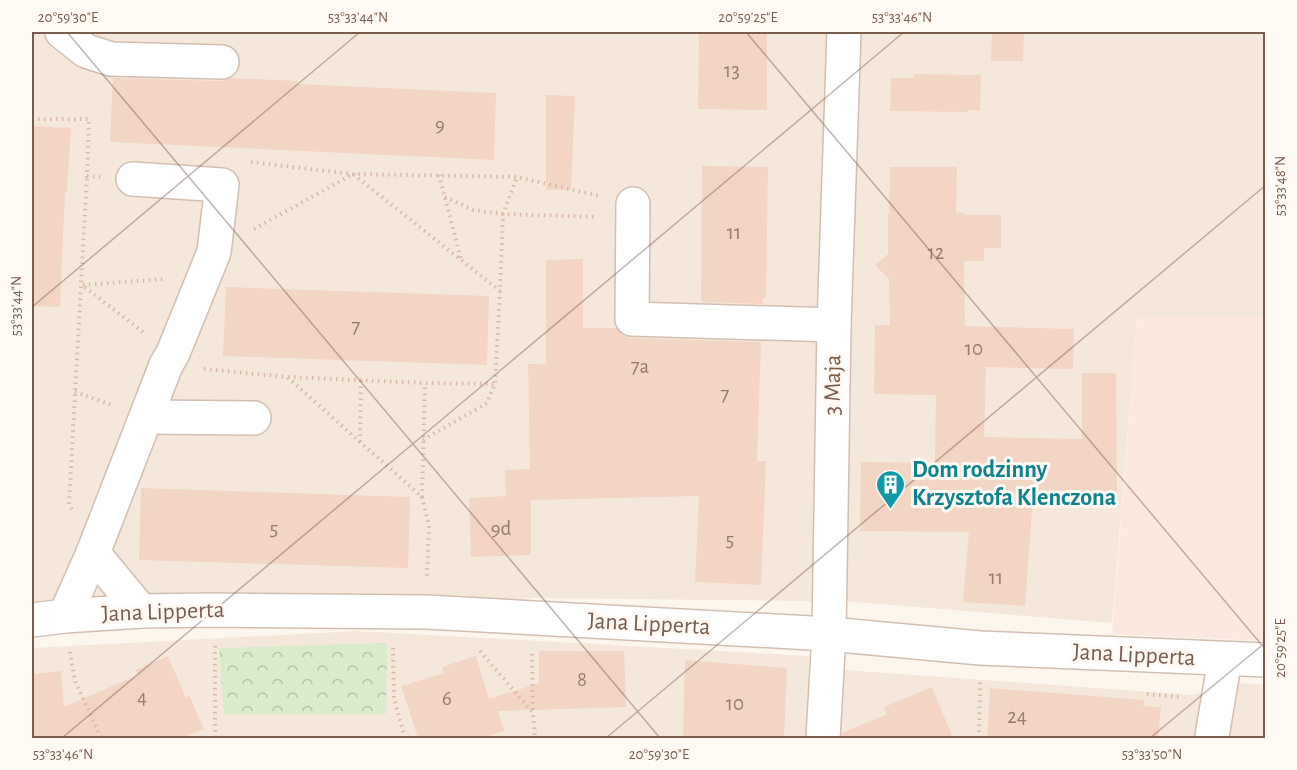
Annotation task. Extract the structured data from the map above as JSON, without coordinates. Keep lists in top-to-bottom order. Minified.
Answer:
{"streets":{"street":["3 Maja","Jana Lipperta"]},"crossings":[["3 Maja","Jana Lipperta"]],"places":{"building":["Dom rodzinny Krzysztofa Klenczona"]},"house_numbers":["13","9","11","12","7","10","7a","7","5","9d","5","11","8","4","6","10","24"],"coordinates":["20°59'30\"E","53°33'44\"N","20°59'25\"E","53°33'46\"N","53°33'48\"N","53°33'50\"N"]}
